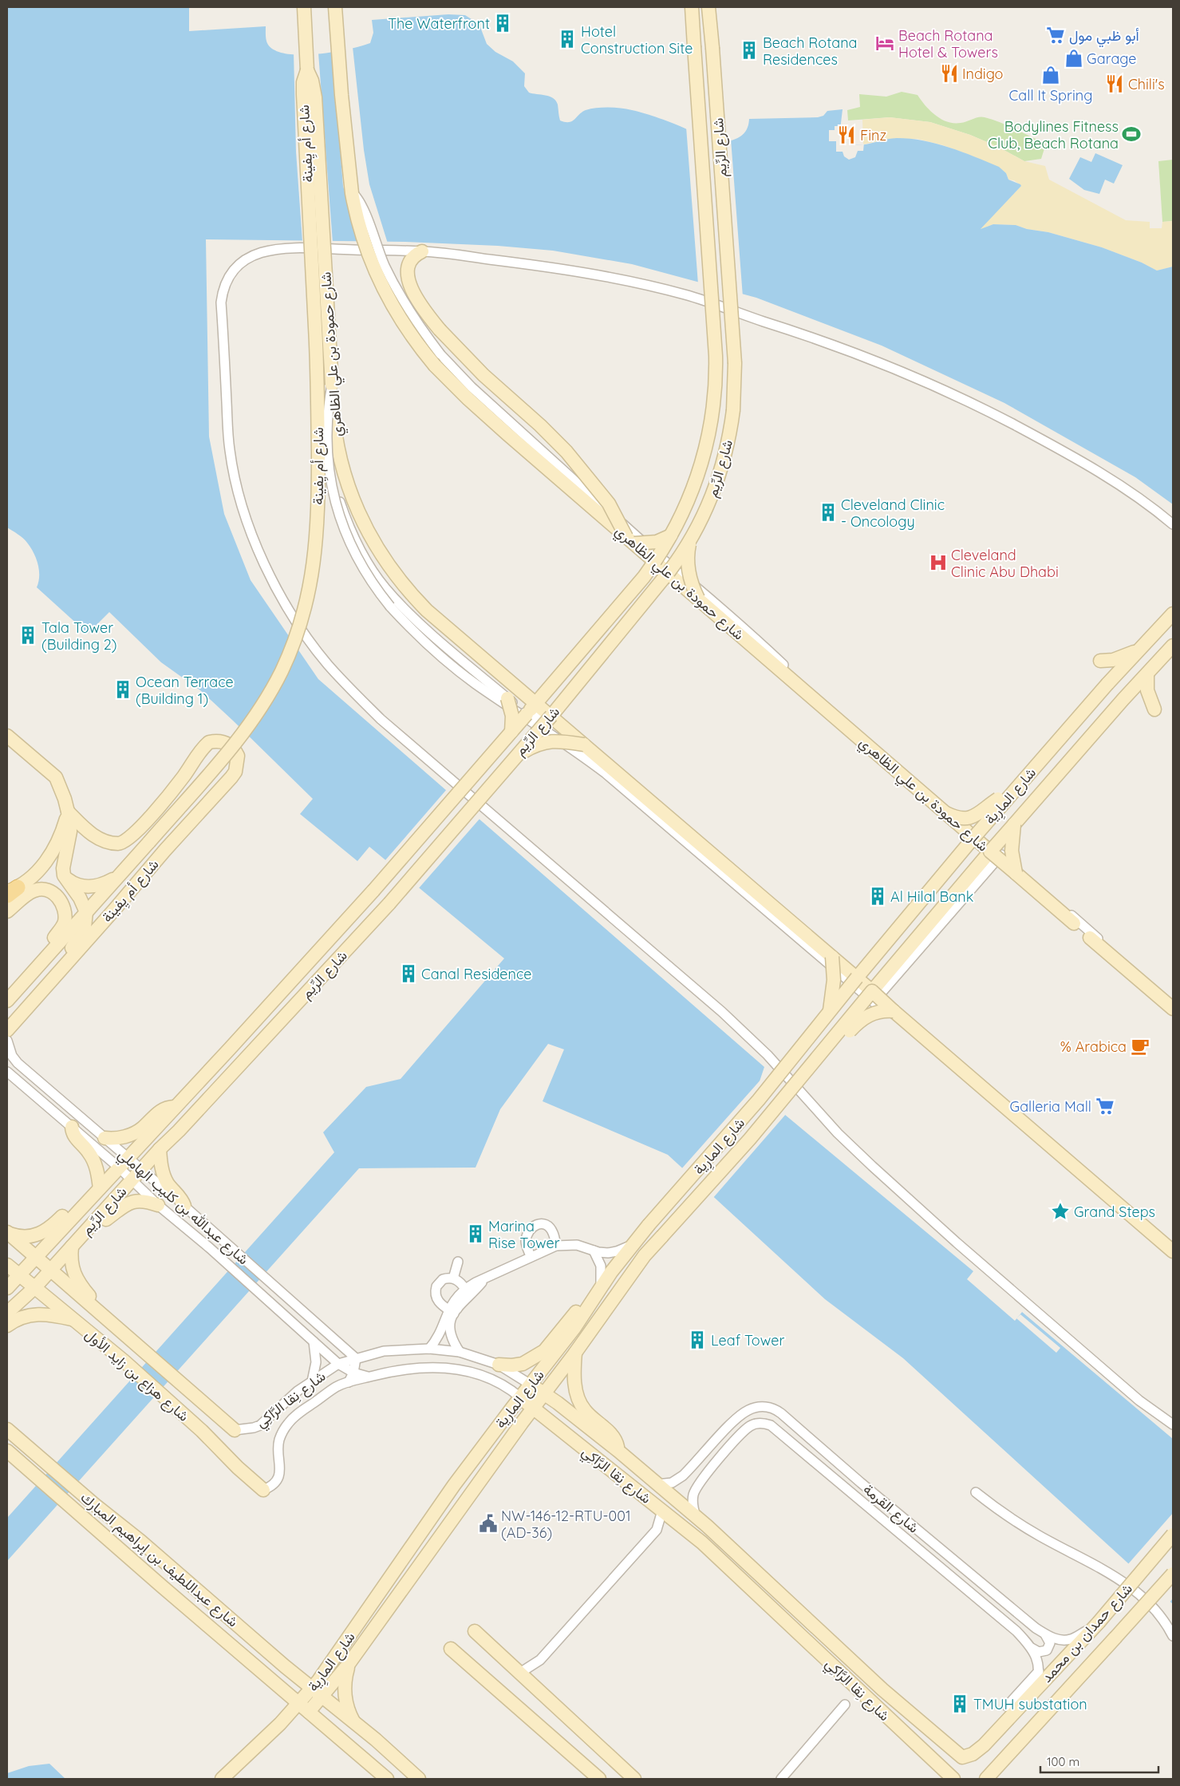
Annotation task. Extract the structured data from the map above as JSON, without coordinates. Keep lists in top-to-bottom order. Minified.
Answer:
{"streets":{"main road":["شارع أم يِفينة","شارع الرِّيم","شارع حمودة بن علي الظاهري","شارع المارِية","شارع هزاع بن زايد الأول","شارع نِقا الرَّاكِي","شارع عبداللطيف بن إبراهيم المبارك","شارع حمدان بن محمد"],"street":["شارع عبدالله بن كليب الهاملي","شارع القرمة"]},"crossings":[["شارع أم يِفينة","شارع حمودة بن علي الظاهري"],["شارع الرِّيم","شارع حمودة بن علي الظاهري"],["شارع الرِّيم","شارع عبدالله بن كليب الهاملي"],["شارع الرِّيم","شارع هزاع بن زايد الأول"],["شارع حمودة بن علي الظاهري","شارع المارِية"],["شارع المارِية","شارع نِقا الرَّاكِي"],["شارع المارِية","شارع عبداللطيف بن إبراهيم المبارك"],["شارع عبدالله بن كليب الهاملي","شارع نِقا الرَّاكِي"],["شارع هزاع بن زايد الأول","شارع نِقا الرَّاكِي"],["شارع نِقا الرَّاكِي","شارع القرمة"],["شارع نِقا الرَّاكِي","شارع حمدان بن محمد"],["شارع القرمة","شارع حمدان بن محمد"]],"places":{"building":["The Waterfront","Hotel Construction Site","Beach Rotana Residences","Cleveland Clinic - Oncology","Tala Tower (Building 2)","Ocean Terrace (Building 1)","Al Hilal Bank","Canal Residence","Marina Rise Tower","Leaf Tower","TMUH substation"],"supermarket":["أبو ظبي مول","Galleria Mall"],"hotel":["Beach Rotana Hotel & Towers"],"shop":["Garage","Call It Spring"],"restaurant":["Indigo","Chili's","Finz"],"sports":["Bodylines Fitness Club, Beach Rotana"],"hospital":["Cleveland Clinic Abu Dhabi"],"cafe":["% Arabica"],"place":["Grand Steps"],"public building":["NW-146-12-RTU-001 (AD-36)"]},"scale_bar":"100 m"}
